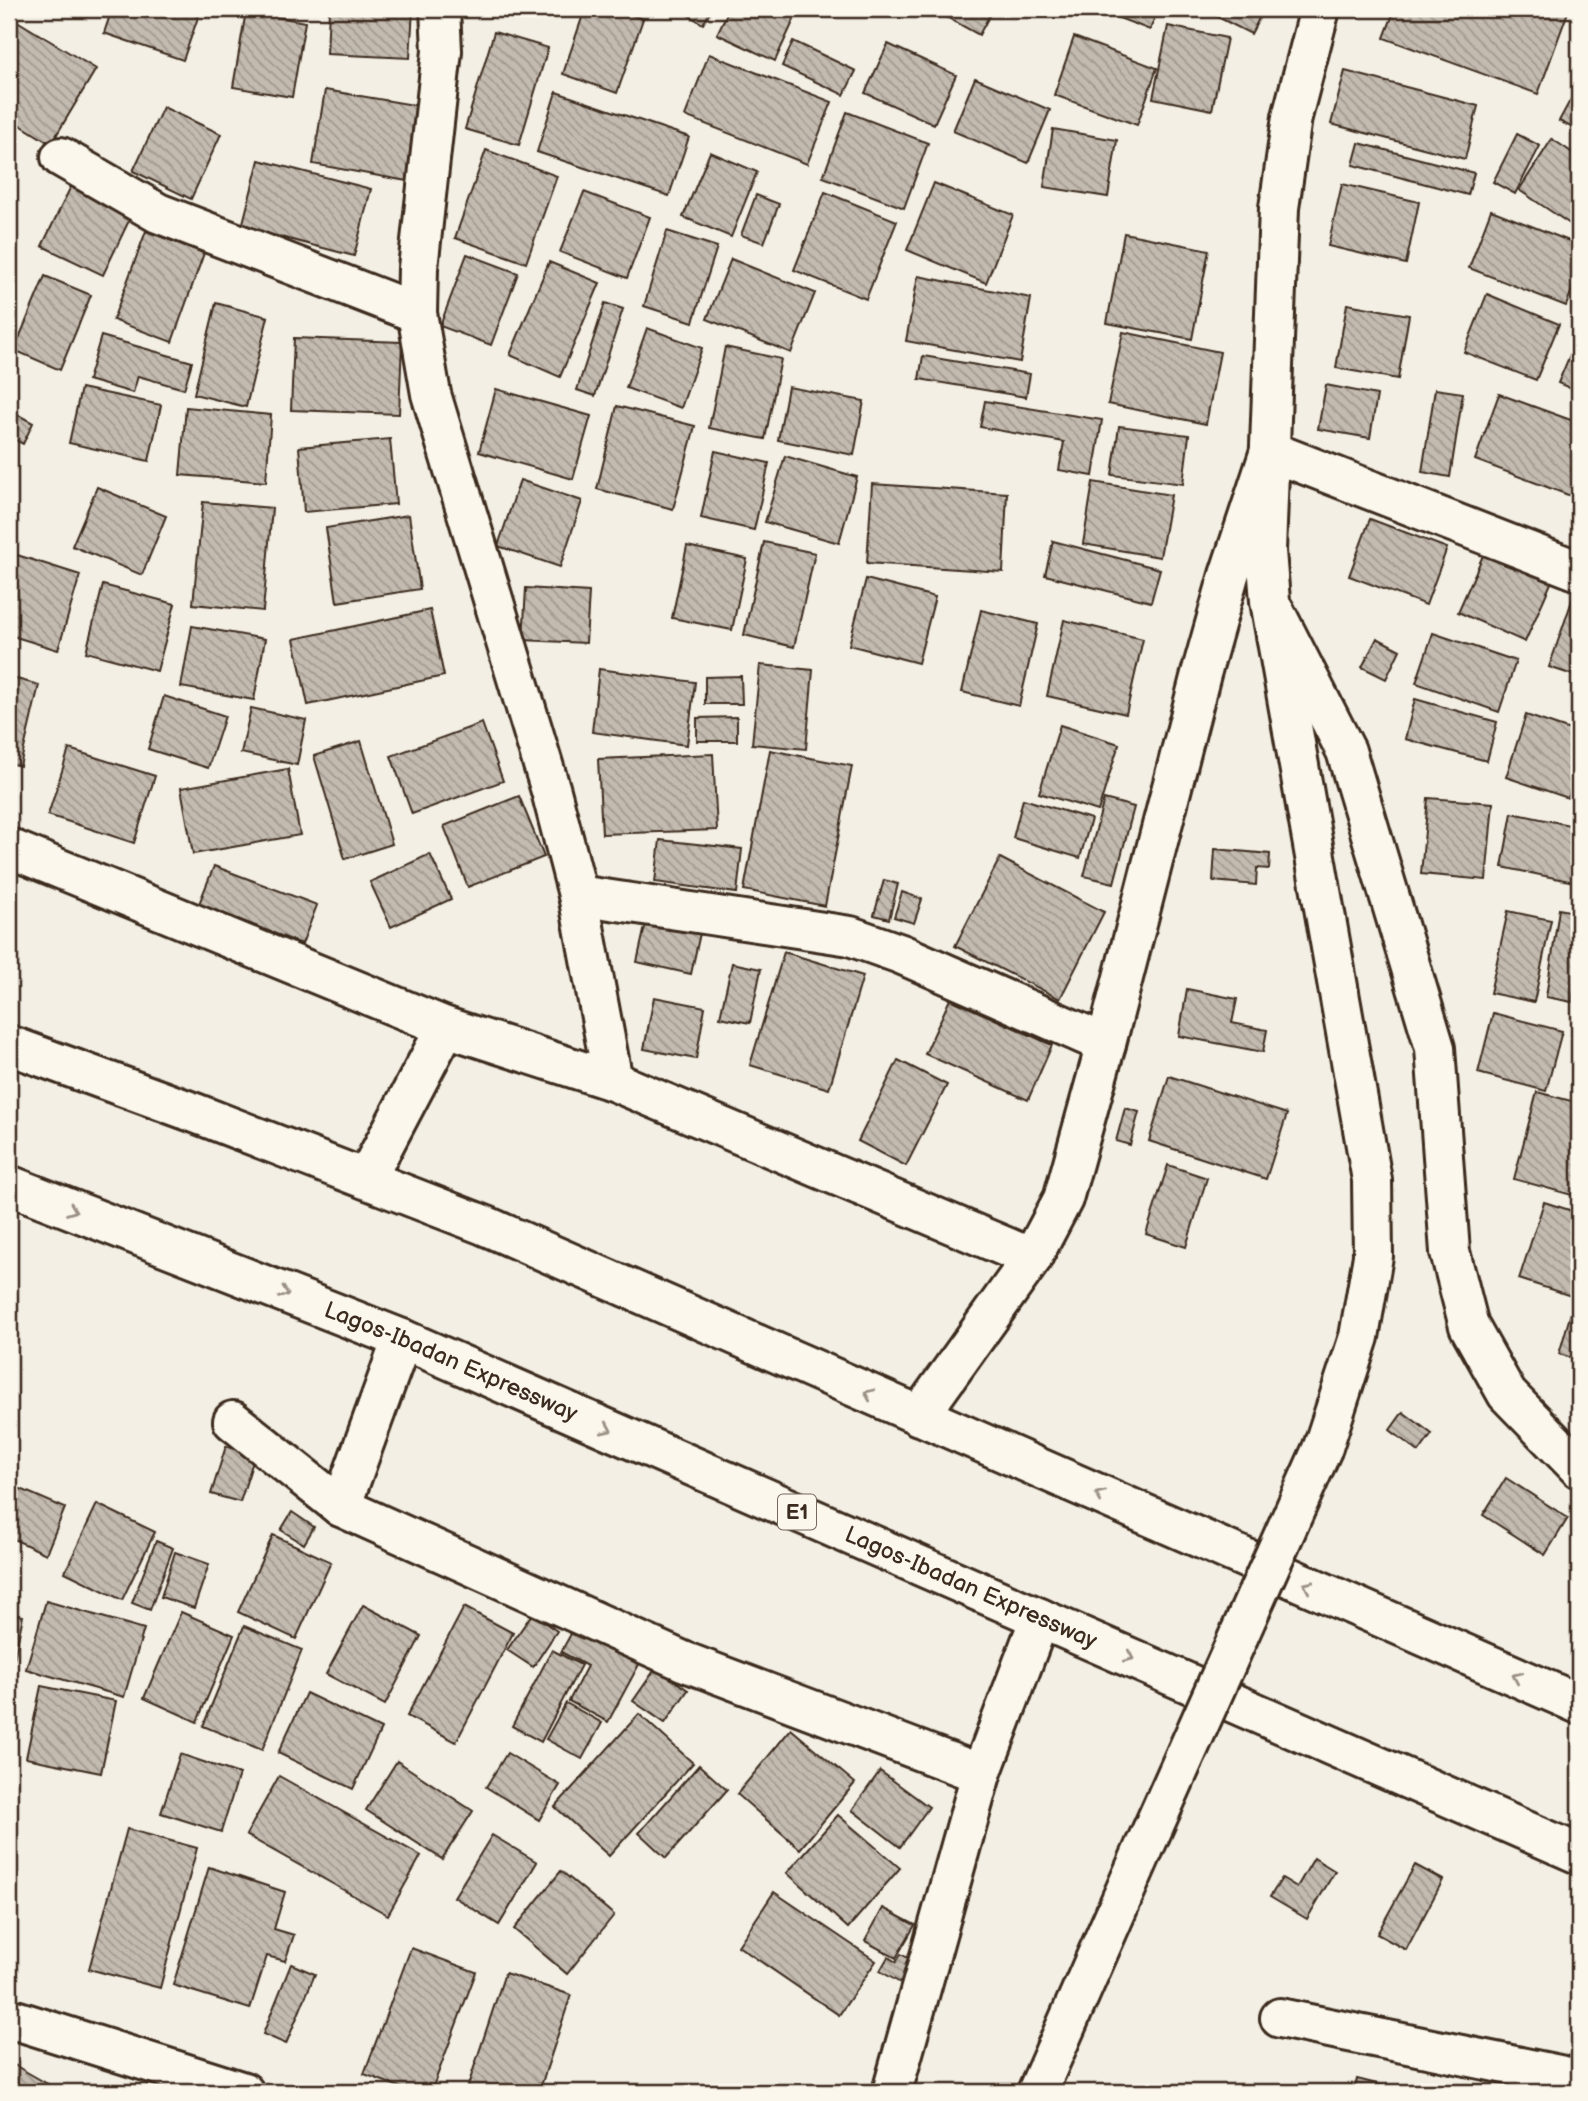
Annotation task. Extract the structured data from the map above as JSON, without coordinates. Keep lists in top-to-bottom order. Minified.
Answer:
{"streets":{"main road":["Lagos-Ibadan Expressway","E1"]}}
